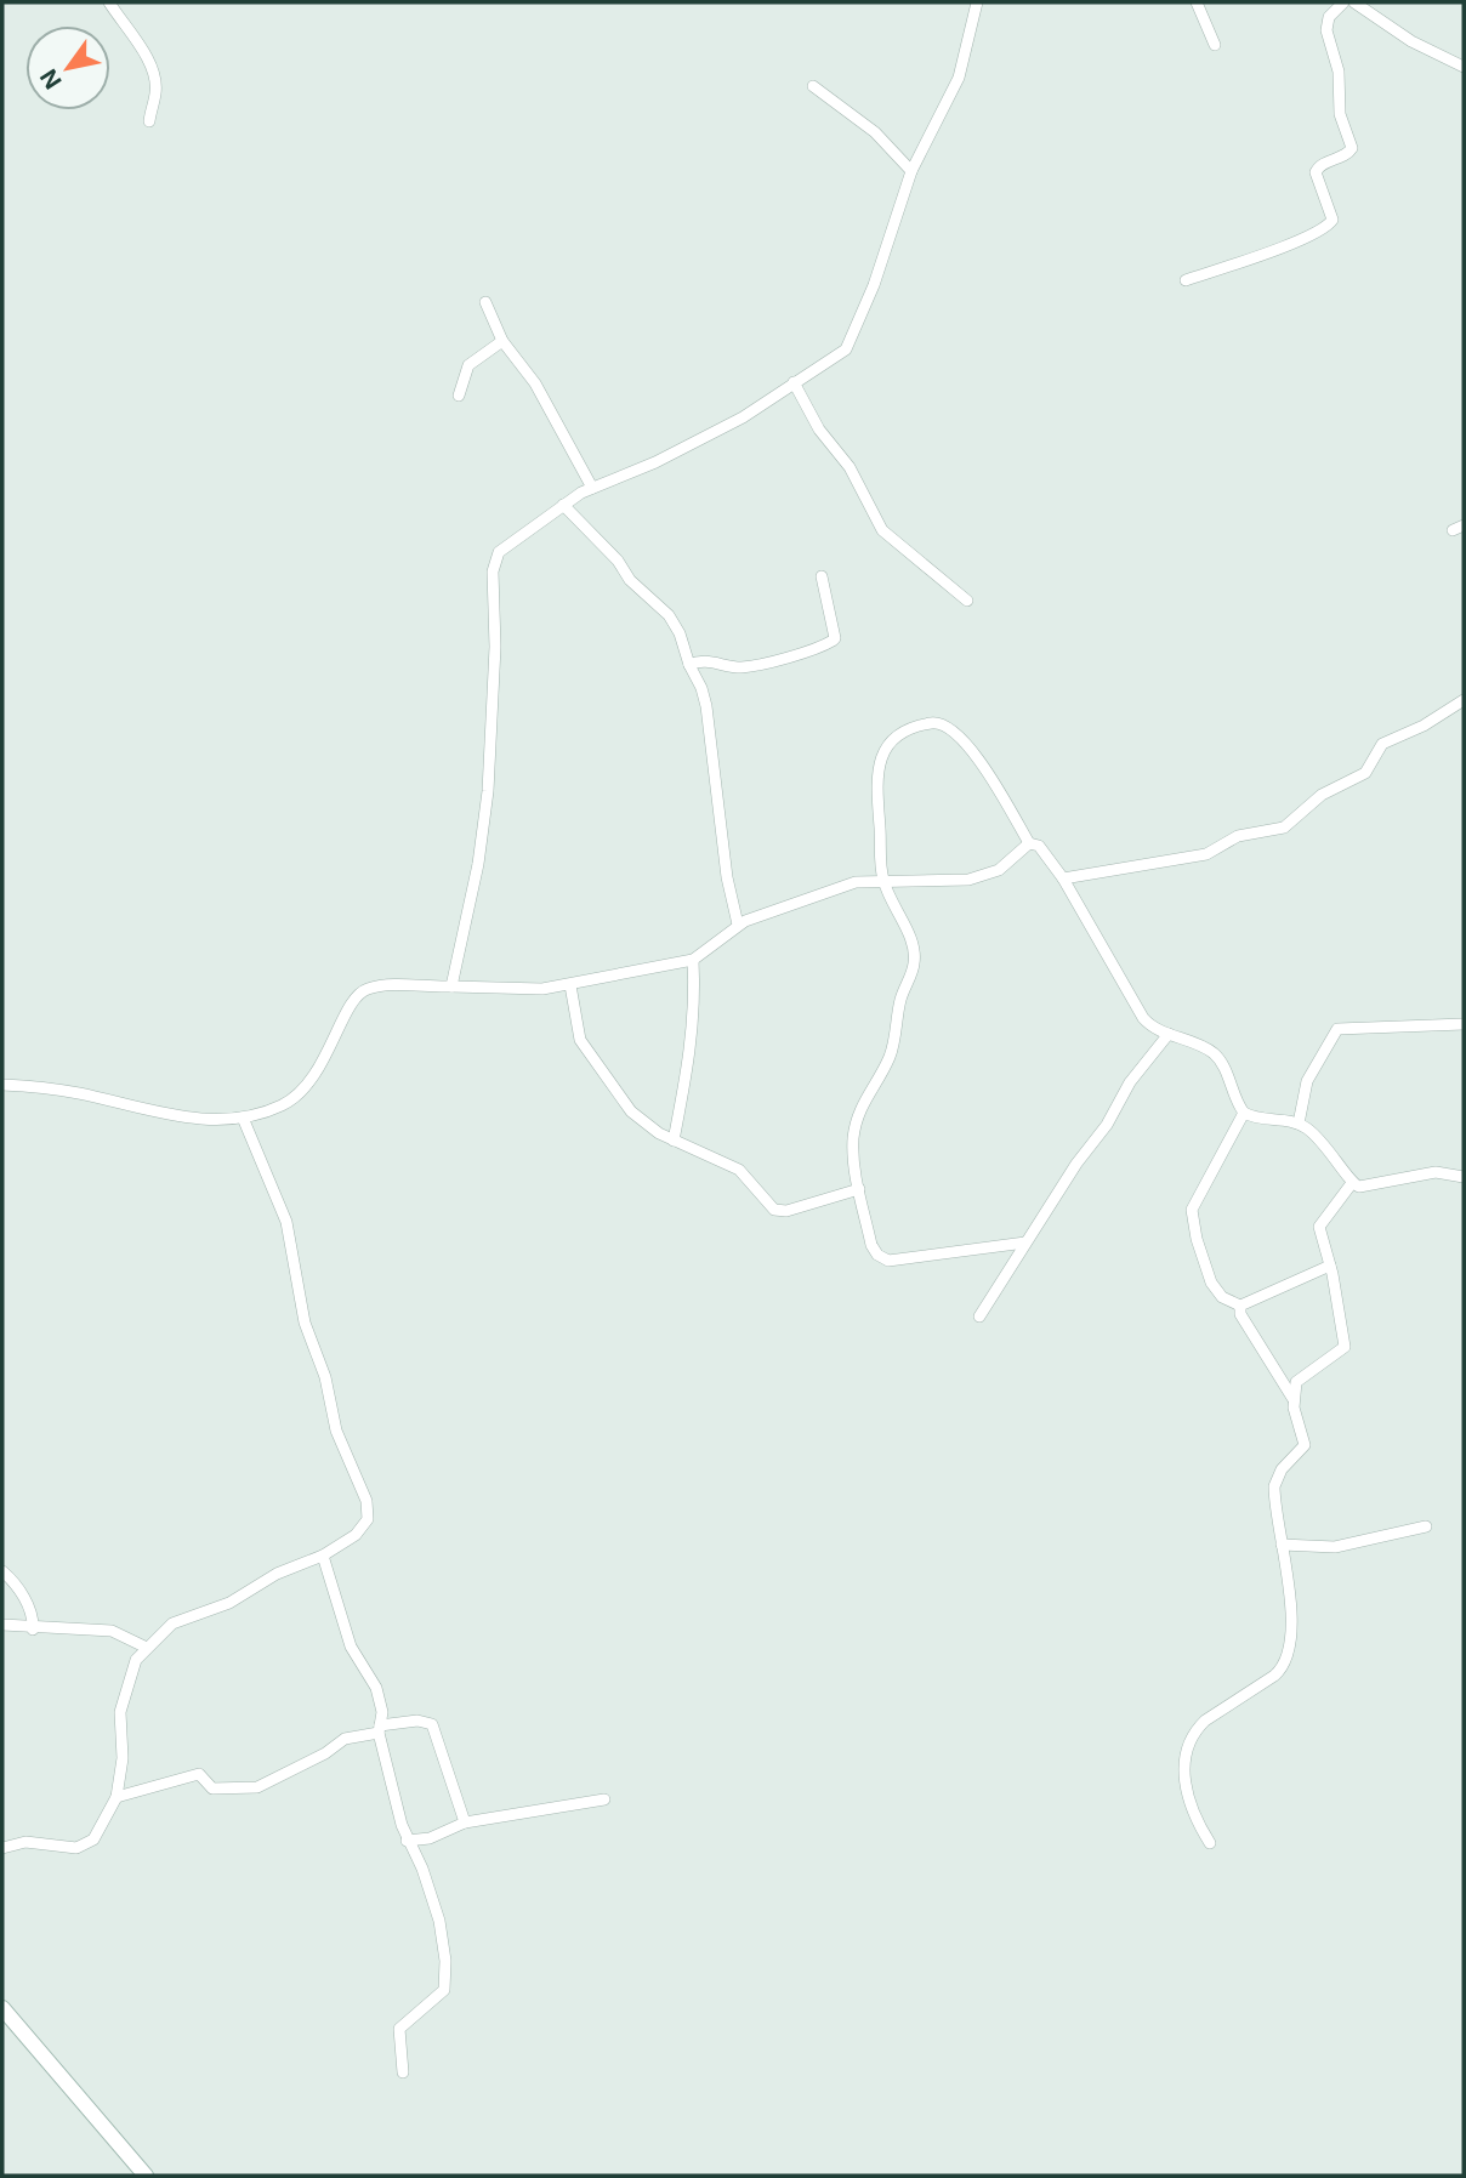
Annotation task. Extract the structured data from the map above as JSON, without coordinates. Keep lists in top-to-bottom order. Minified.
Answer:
{"north":"bottom left"}
